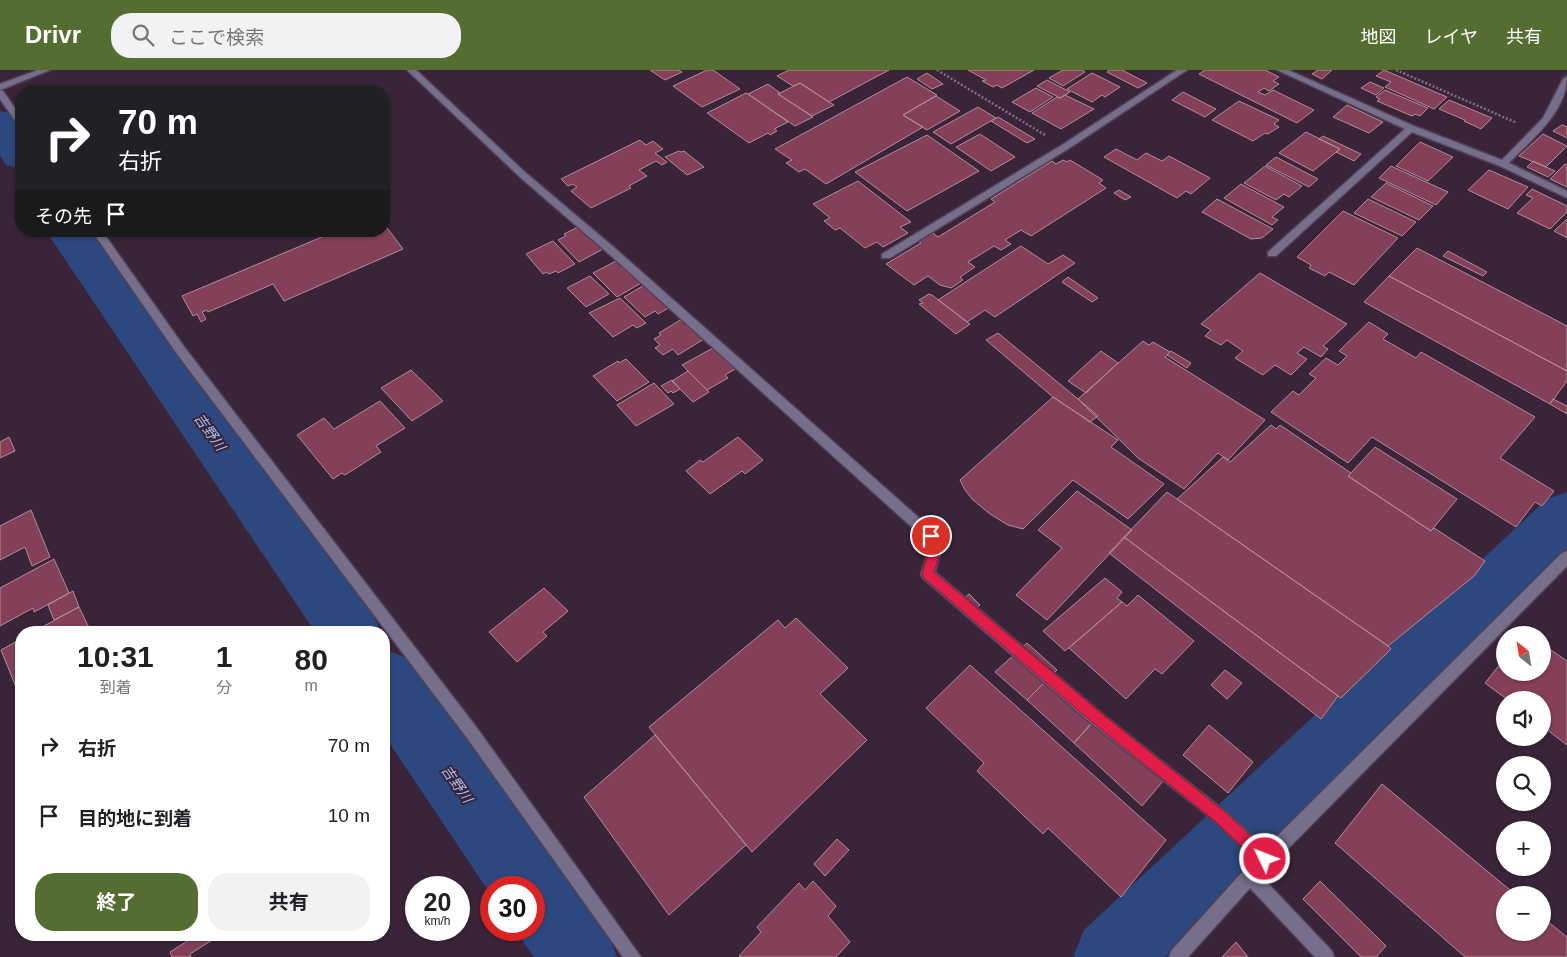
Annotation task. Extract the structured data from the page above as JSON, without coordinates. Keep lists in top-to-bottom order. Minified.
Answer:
{"water":["吉野川"],"north":"top left","page":{"header":"Drivr","search":"ここで検索","nav":["地図","レイヤ","共有"],"turn":["70 m","右折"],"then":"その先","map_buttons":["+","−"],"eta":["10:31","到着","1","分","80","m"],"list":[{"name":"右折","value":"70 m"},{"name":"目的地に到着","value":"10 m"}],"buttons":["終了","共有"],"speed":"20 km/h","limit":"30"}}
